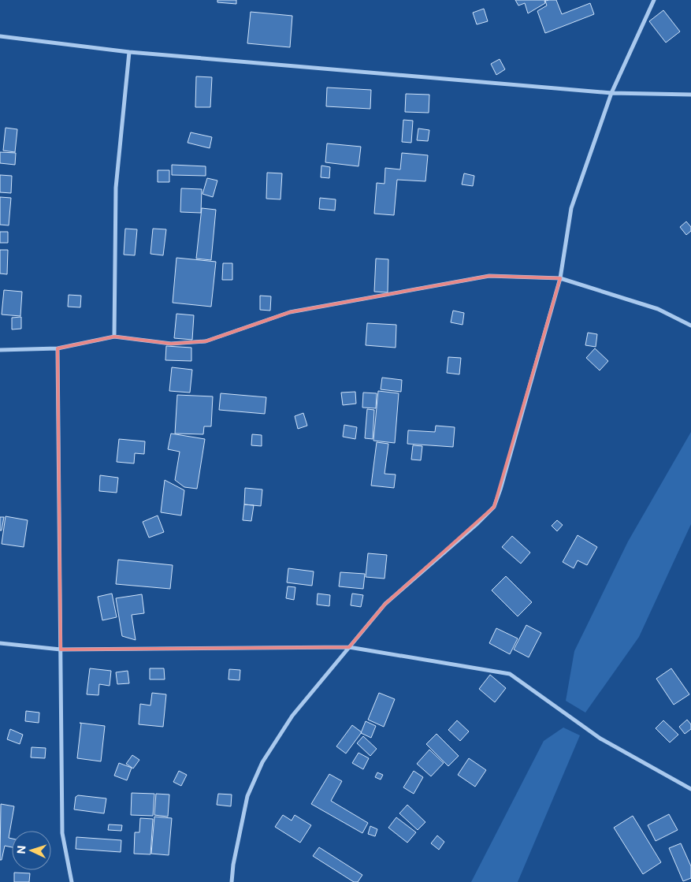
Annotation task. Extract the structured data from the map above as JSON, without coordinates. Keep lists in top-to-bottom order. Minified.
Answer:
{"north":"left"}
